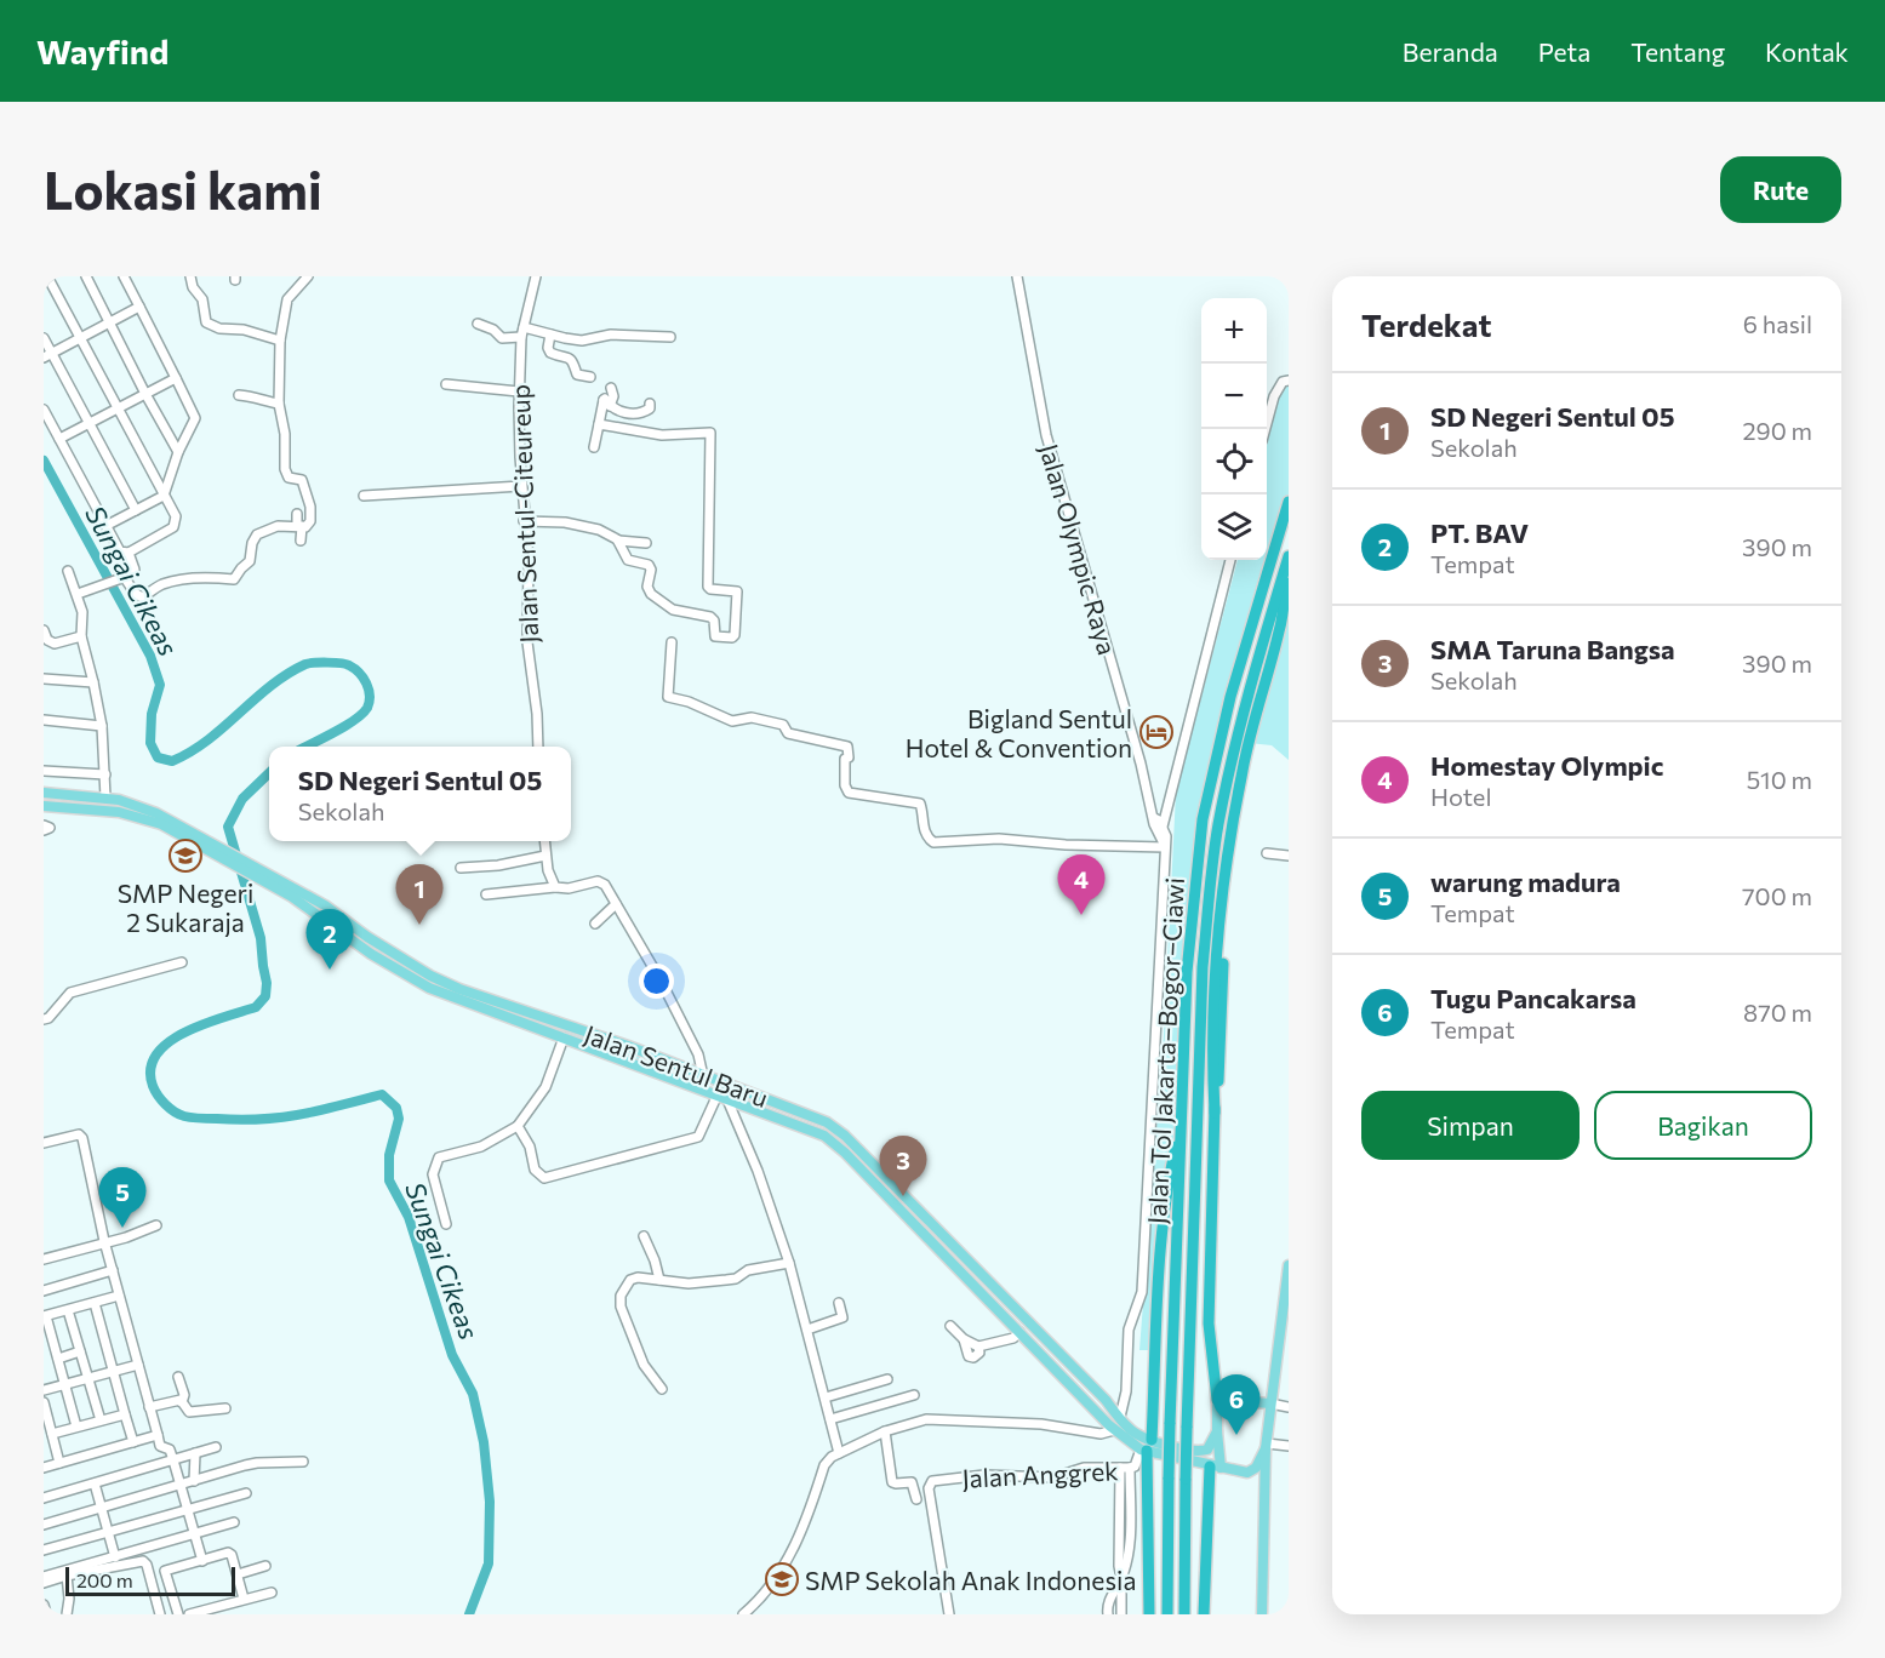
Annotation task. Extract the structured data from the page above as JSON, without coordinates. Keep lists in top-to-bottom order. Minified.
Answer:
{"streets":{"highway":["Jalan Tol Jakarta–Bogor–Ciawi"],"main road":["Jalan Sentul Baru"],"street":["Jalan Sentul-Citeureup","Jalan Olympic Raya","Jalan Anggrek"]},"crossings":[["Jalan Olympic Raya","Jalan Sentul Baru"],["Jalan Sentul Baru","Jalan Anggrek"]],"water":["Sungai Cikeas"],"places":{"hotel":["Bigland Sentul Hotel & Convention"],"school or university":["SMP Negeri 2 Sukaraja","SMP Sekolah Anak Indonesia"]},"scale_bar":"200 m","page":{"header":"Wayfind","nav":["Beranda","Peta","Tentang","Kontak"],"buttons":["Rute",["Simpan","Bagikan"]],"title":"Lokasi kami","heading":["Terdekat","6 hasil"],"map_buttons":["+","−"],"list":[{"mark":"1","name":"SD Negeri Sentul 05","note":"Sekolah","value":"290 m"},{"mark":"2","name":"PT. BAV","note":"Tempat","value":"390 m"},{"mark":"3","name":"SMA Taruna Bangsa","note":"Sekolah","value":"390 m"},{"mark":"4","name":"Homestay Olympic","note":"Hotel","value":"510 m"},{"mark":"5","name":"warung madura","note":"Tempat","value":"700 m"},{"mark":"6","name":"Tugu Pancakarsa","note":"Tempat","value":"870 m"}],"popup":["SD Negeri Sentul 05","Sekolah"],"pins":["4","1","2","3","5","6"],"scale":"200 m"}}
